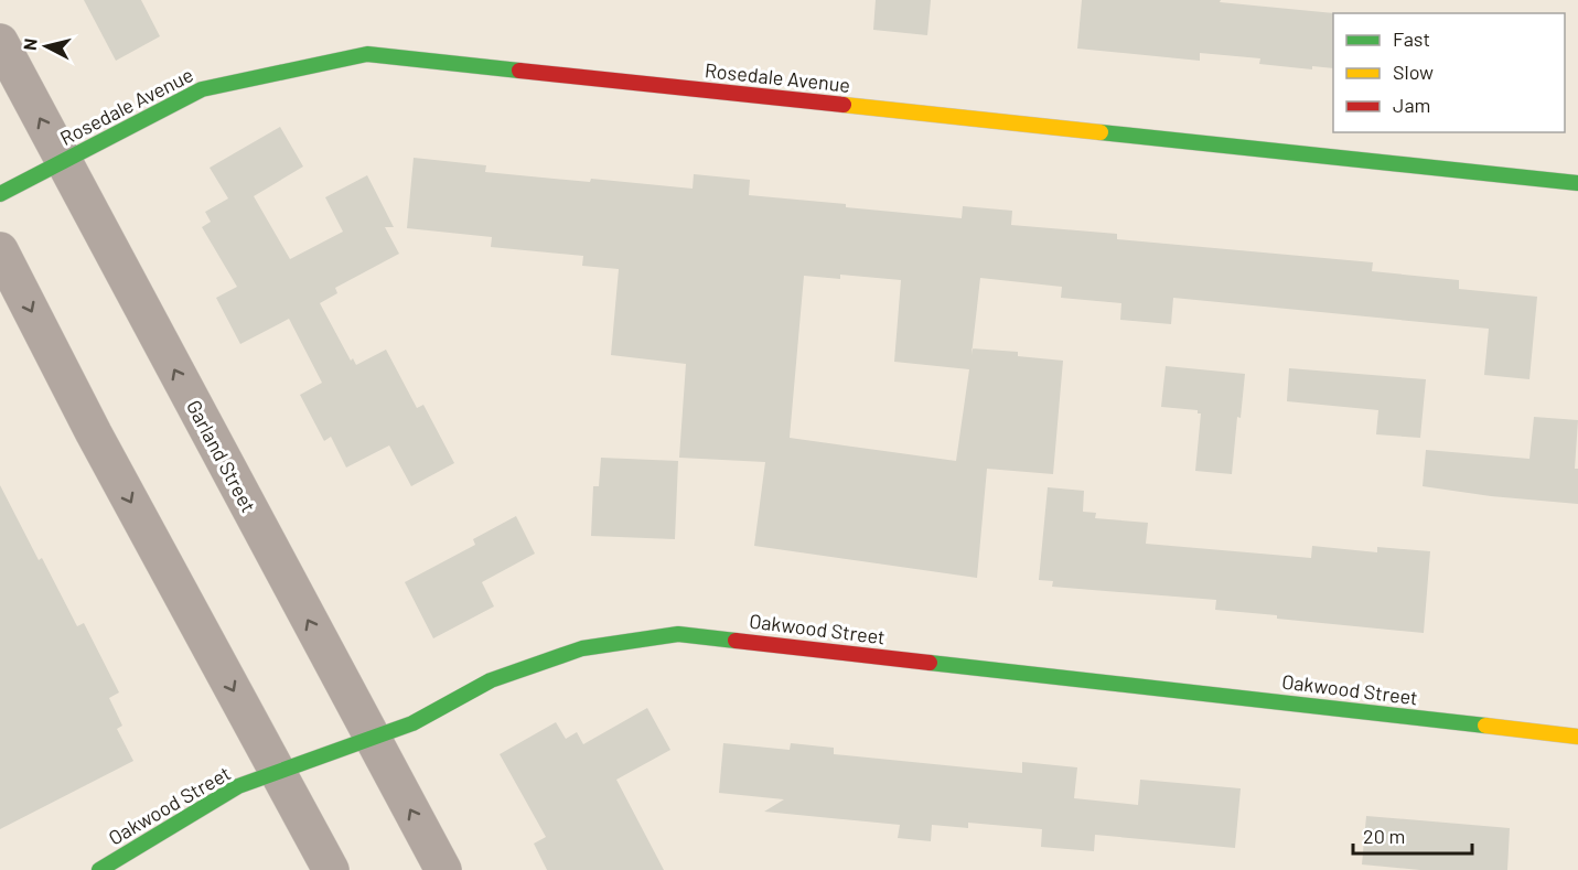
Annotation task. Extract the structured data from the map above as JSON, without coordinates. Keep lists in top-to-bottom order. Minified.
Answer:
{"streets":{"street":["Rosedale Avenue","Garland Street","Oakwood Street"]},"crossings":[["Rosedale Avenue","Garland Street"],["Garland Street","Oakwood Street"]],"legend":["Fast","Slow","Jam"],"scale_bar":"20 m","north":"left"}
